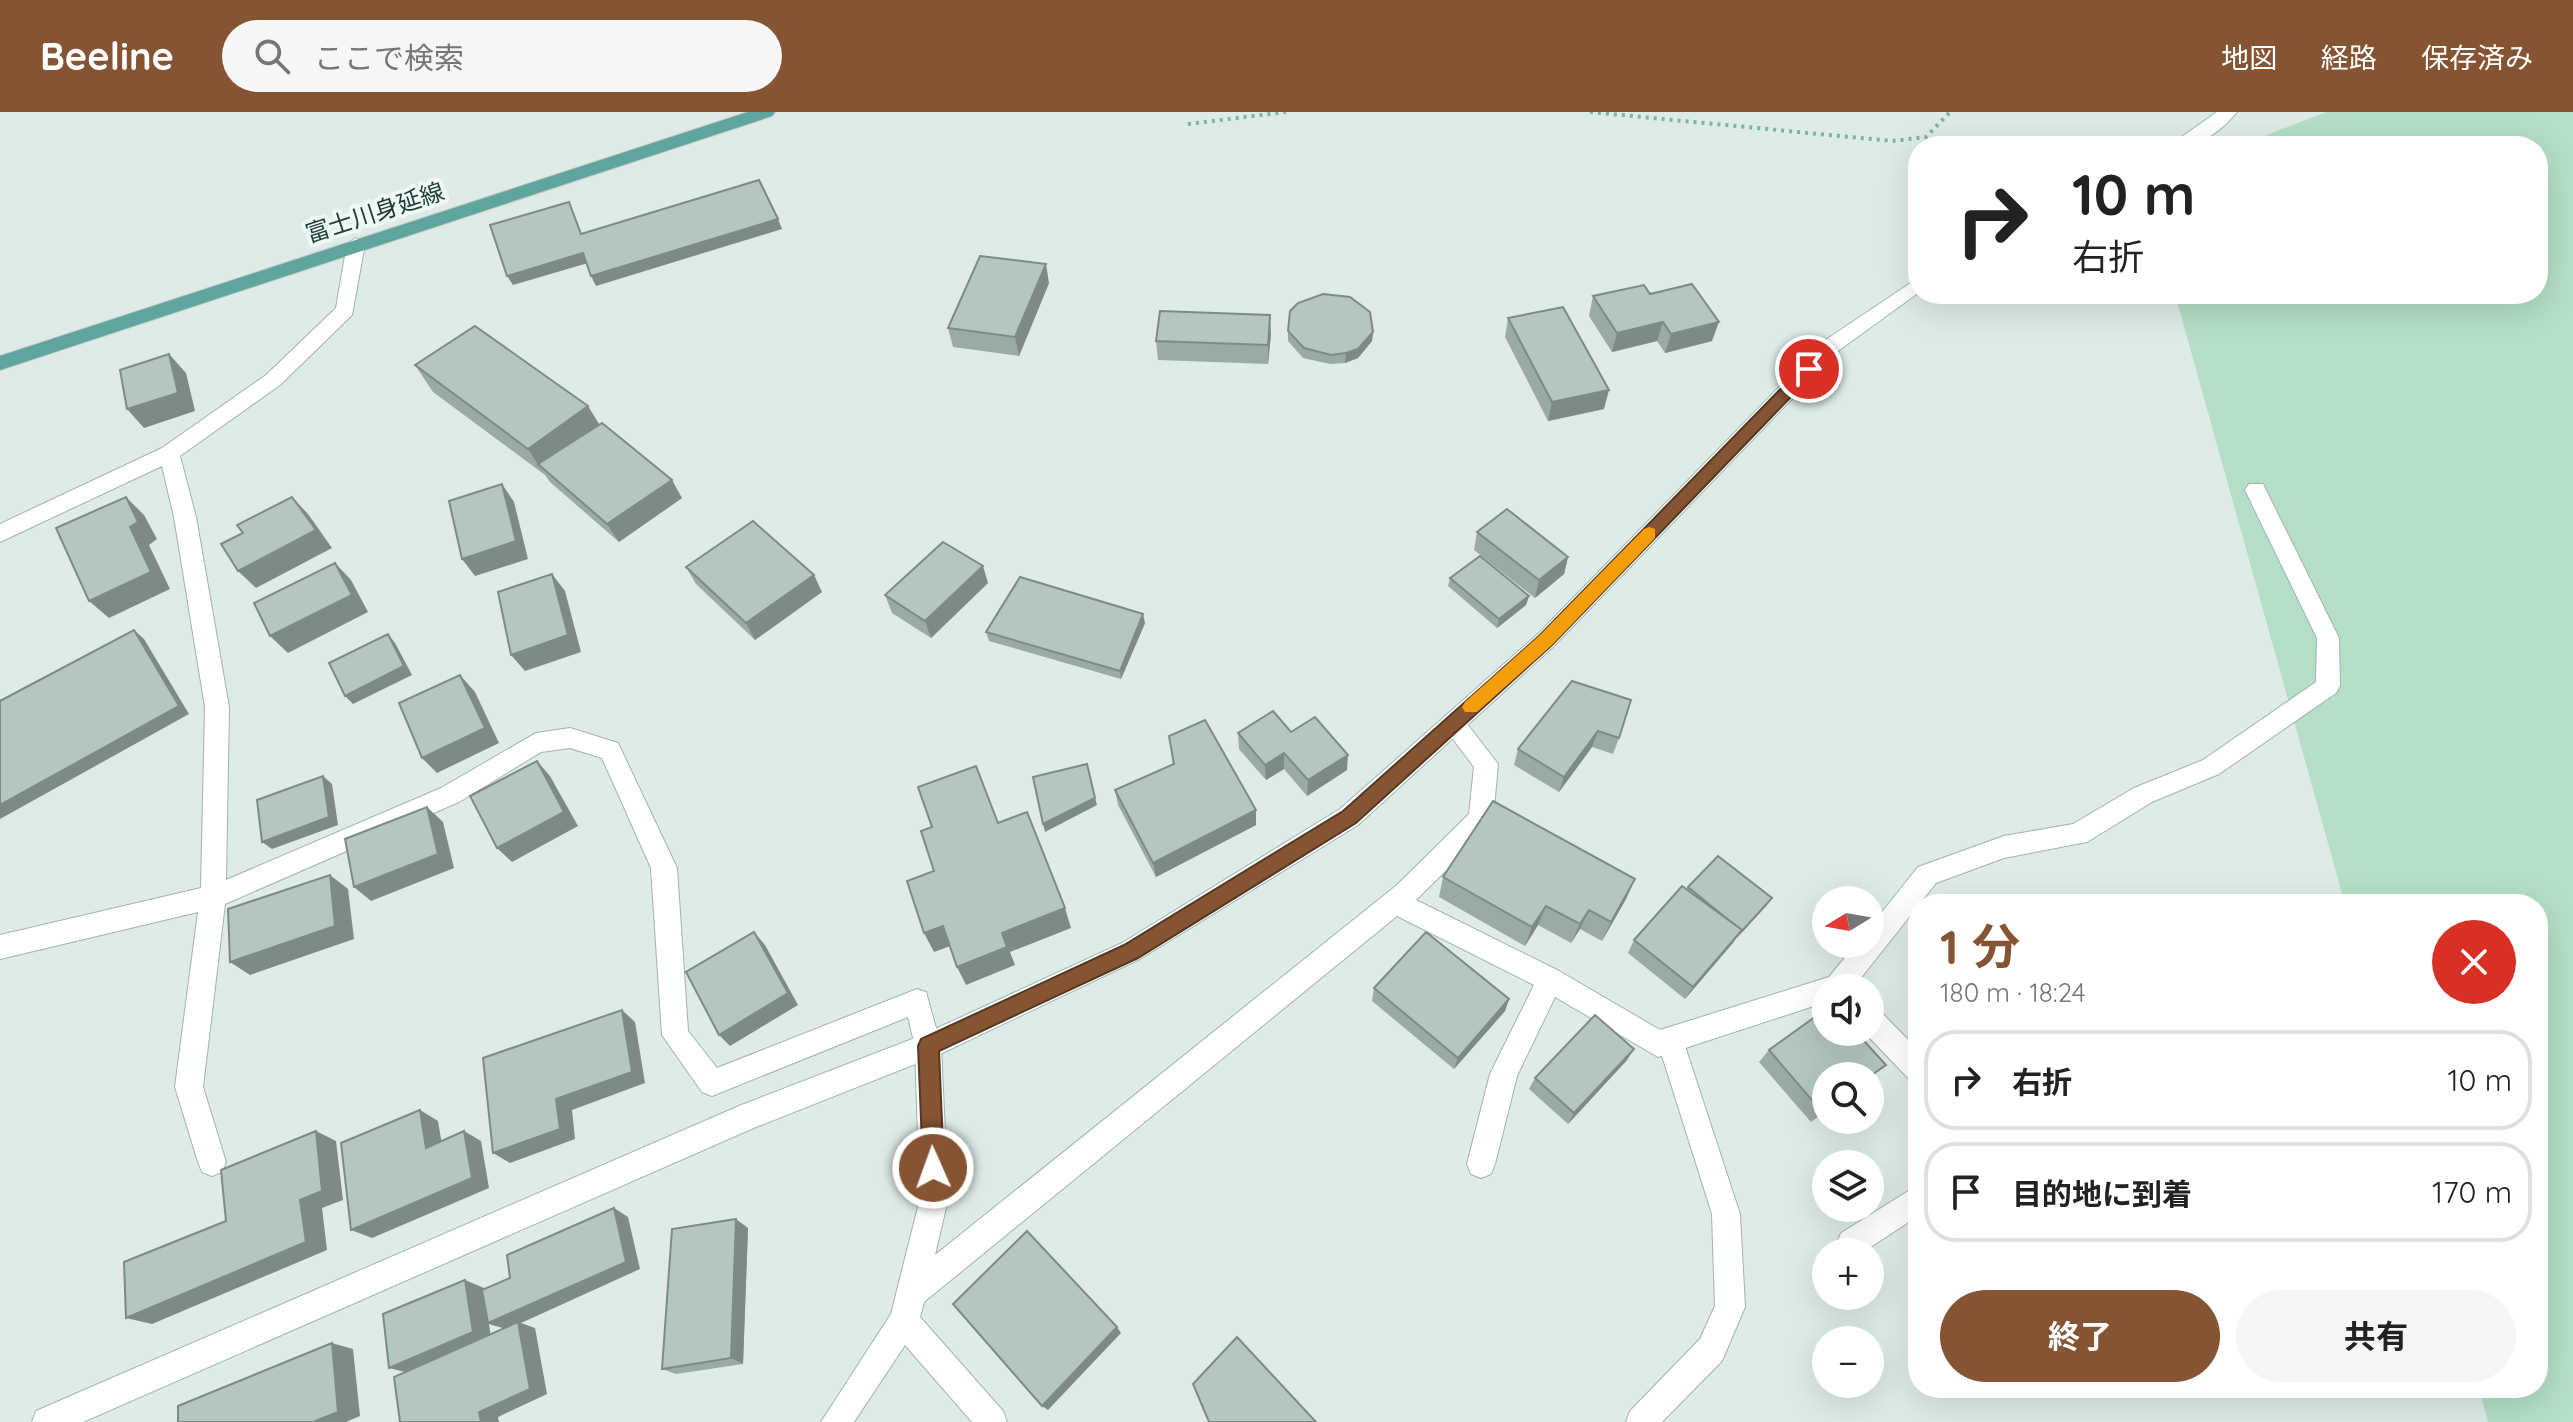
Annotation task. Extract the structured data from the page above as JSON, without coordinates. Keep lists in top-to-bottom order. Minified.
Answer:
{"streets":{"main road":["富士川身延線"]},"north":"left","page":{"header":"Beeline","search":"ここで検索","nav":["地図","経路","保存済み"],"turn":["10 m","右折"],"map_buttons":["+","−"],"heading":["1 分","180 m · 18:24"],"list":[{"name":"右折","value":"10 m"},{"name":"目的地に到着","value":"170 m"}],"buttons":["終了","共有"]}}
